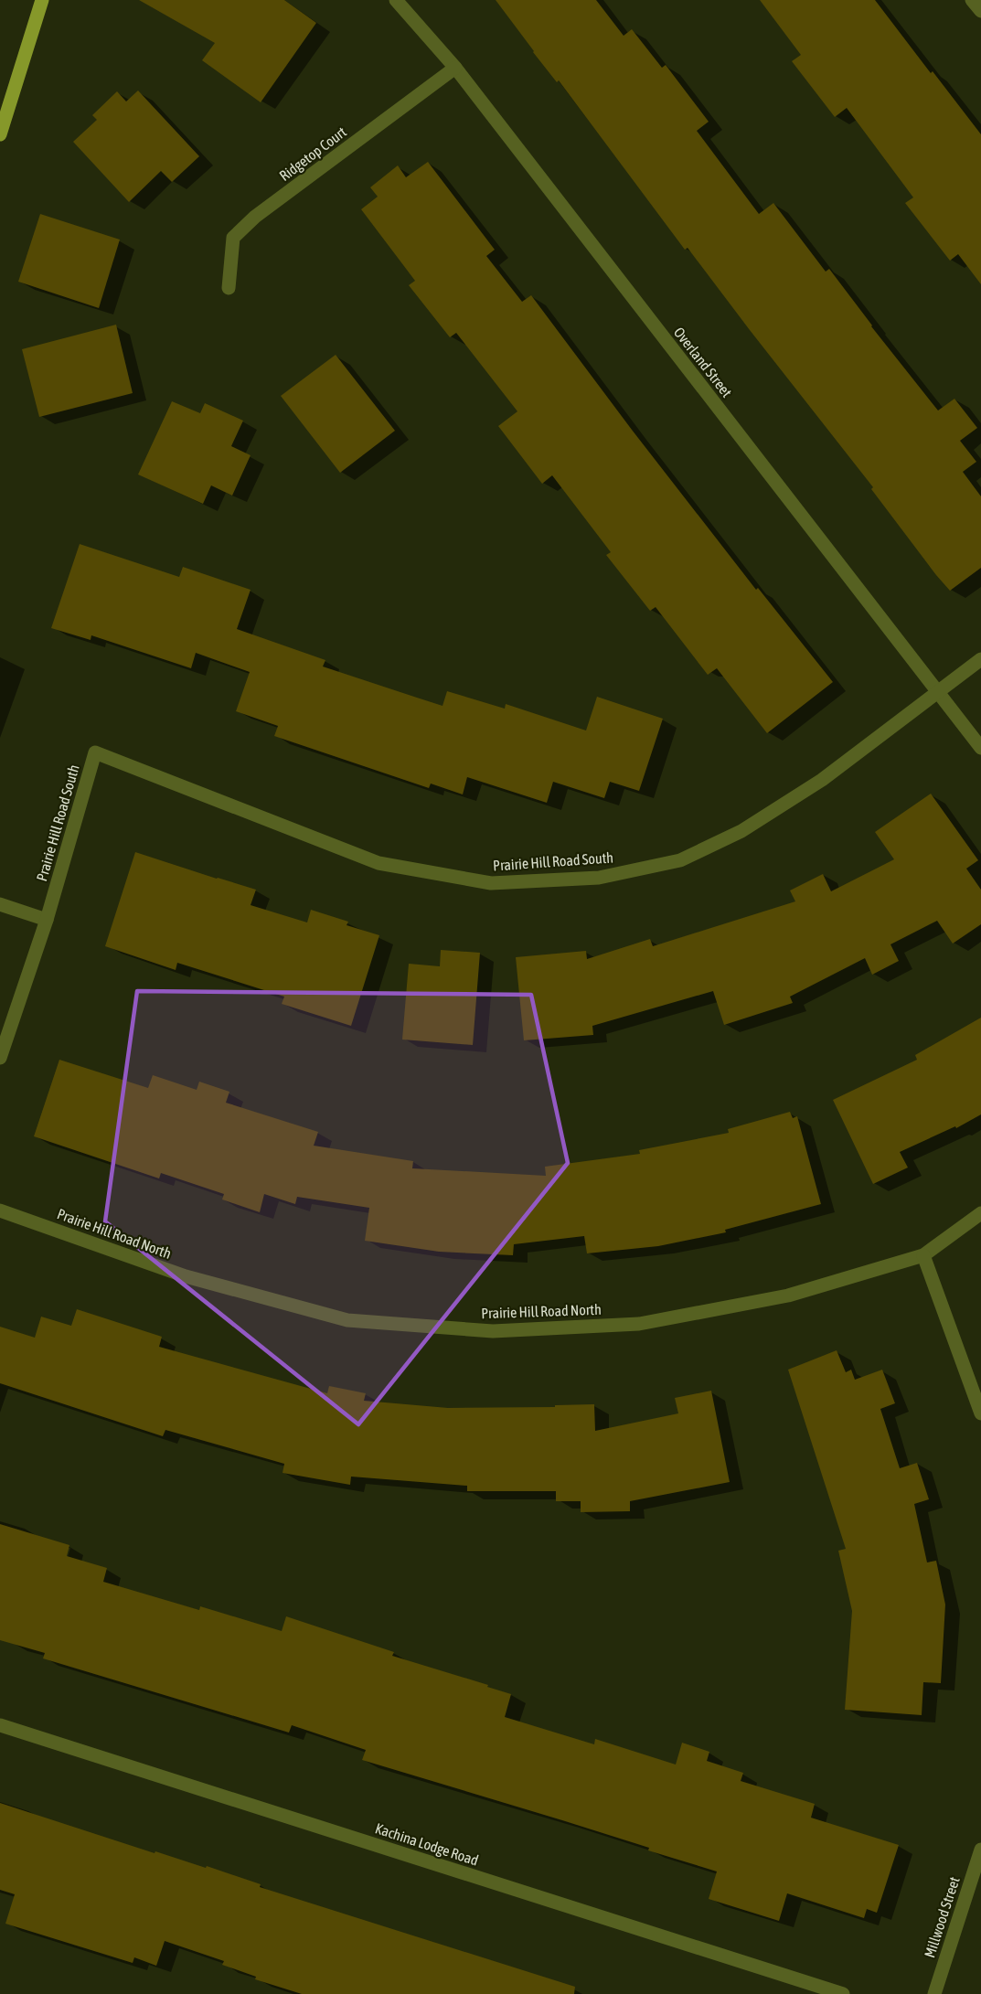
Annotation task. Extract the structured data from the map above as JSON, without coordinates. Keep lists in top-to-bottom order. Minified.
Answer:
{"streets":{"street":["Ridgetop Court","Overland Street","Prairie Hill Road South","Prairie Hill Road North","Kachina Lodge Road","Millwood Street"]},"crossings":[["Ridgetop Court","Overland Street"],["Overland Street","Prairie Hill Road South"]]}
